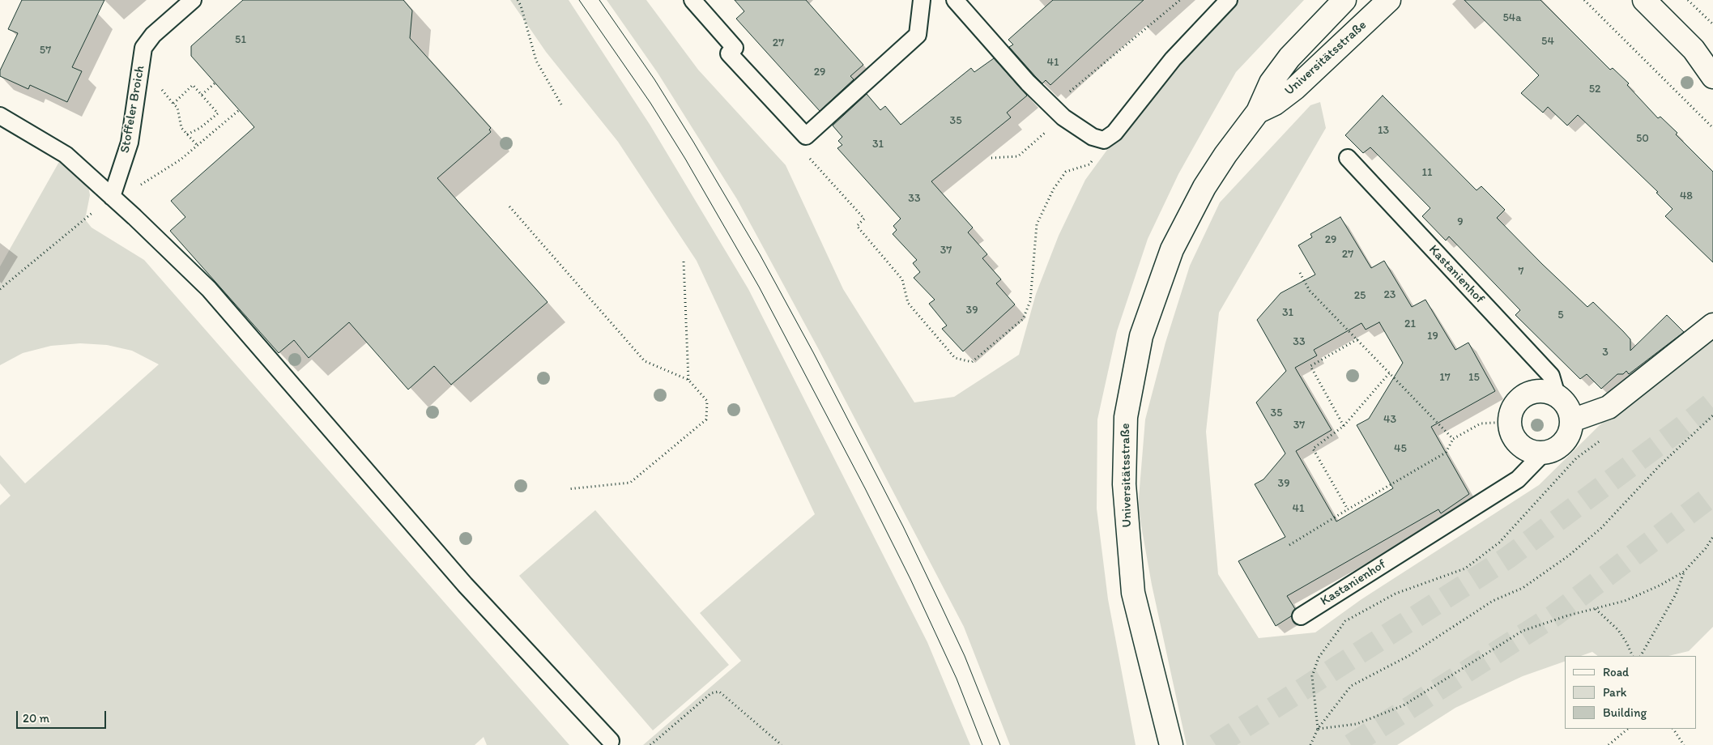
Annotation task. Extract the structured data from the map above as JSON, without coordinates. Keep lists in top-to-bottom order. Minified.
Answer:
{"streets":{"street":["Universitätsstraße","Kastanienhof"],"lane":["Stoffeler Broich"]},"house_numbers":["54a","51","54","27","57","41","29","52","35","13","50","31","11","48","33","9","29","37","27","7","23","25","39","31","5","21","19","33","3","17","15","35","43","37","45","39","41"],"legend":["Road","Park","Building"],"scale_bar":"20 m"}
